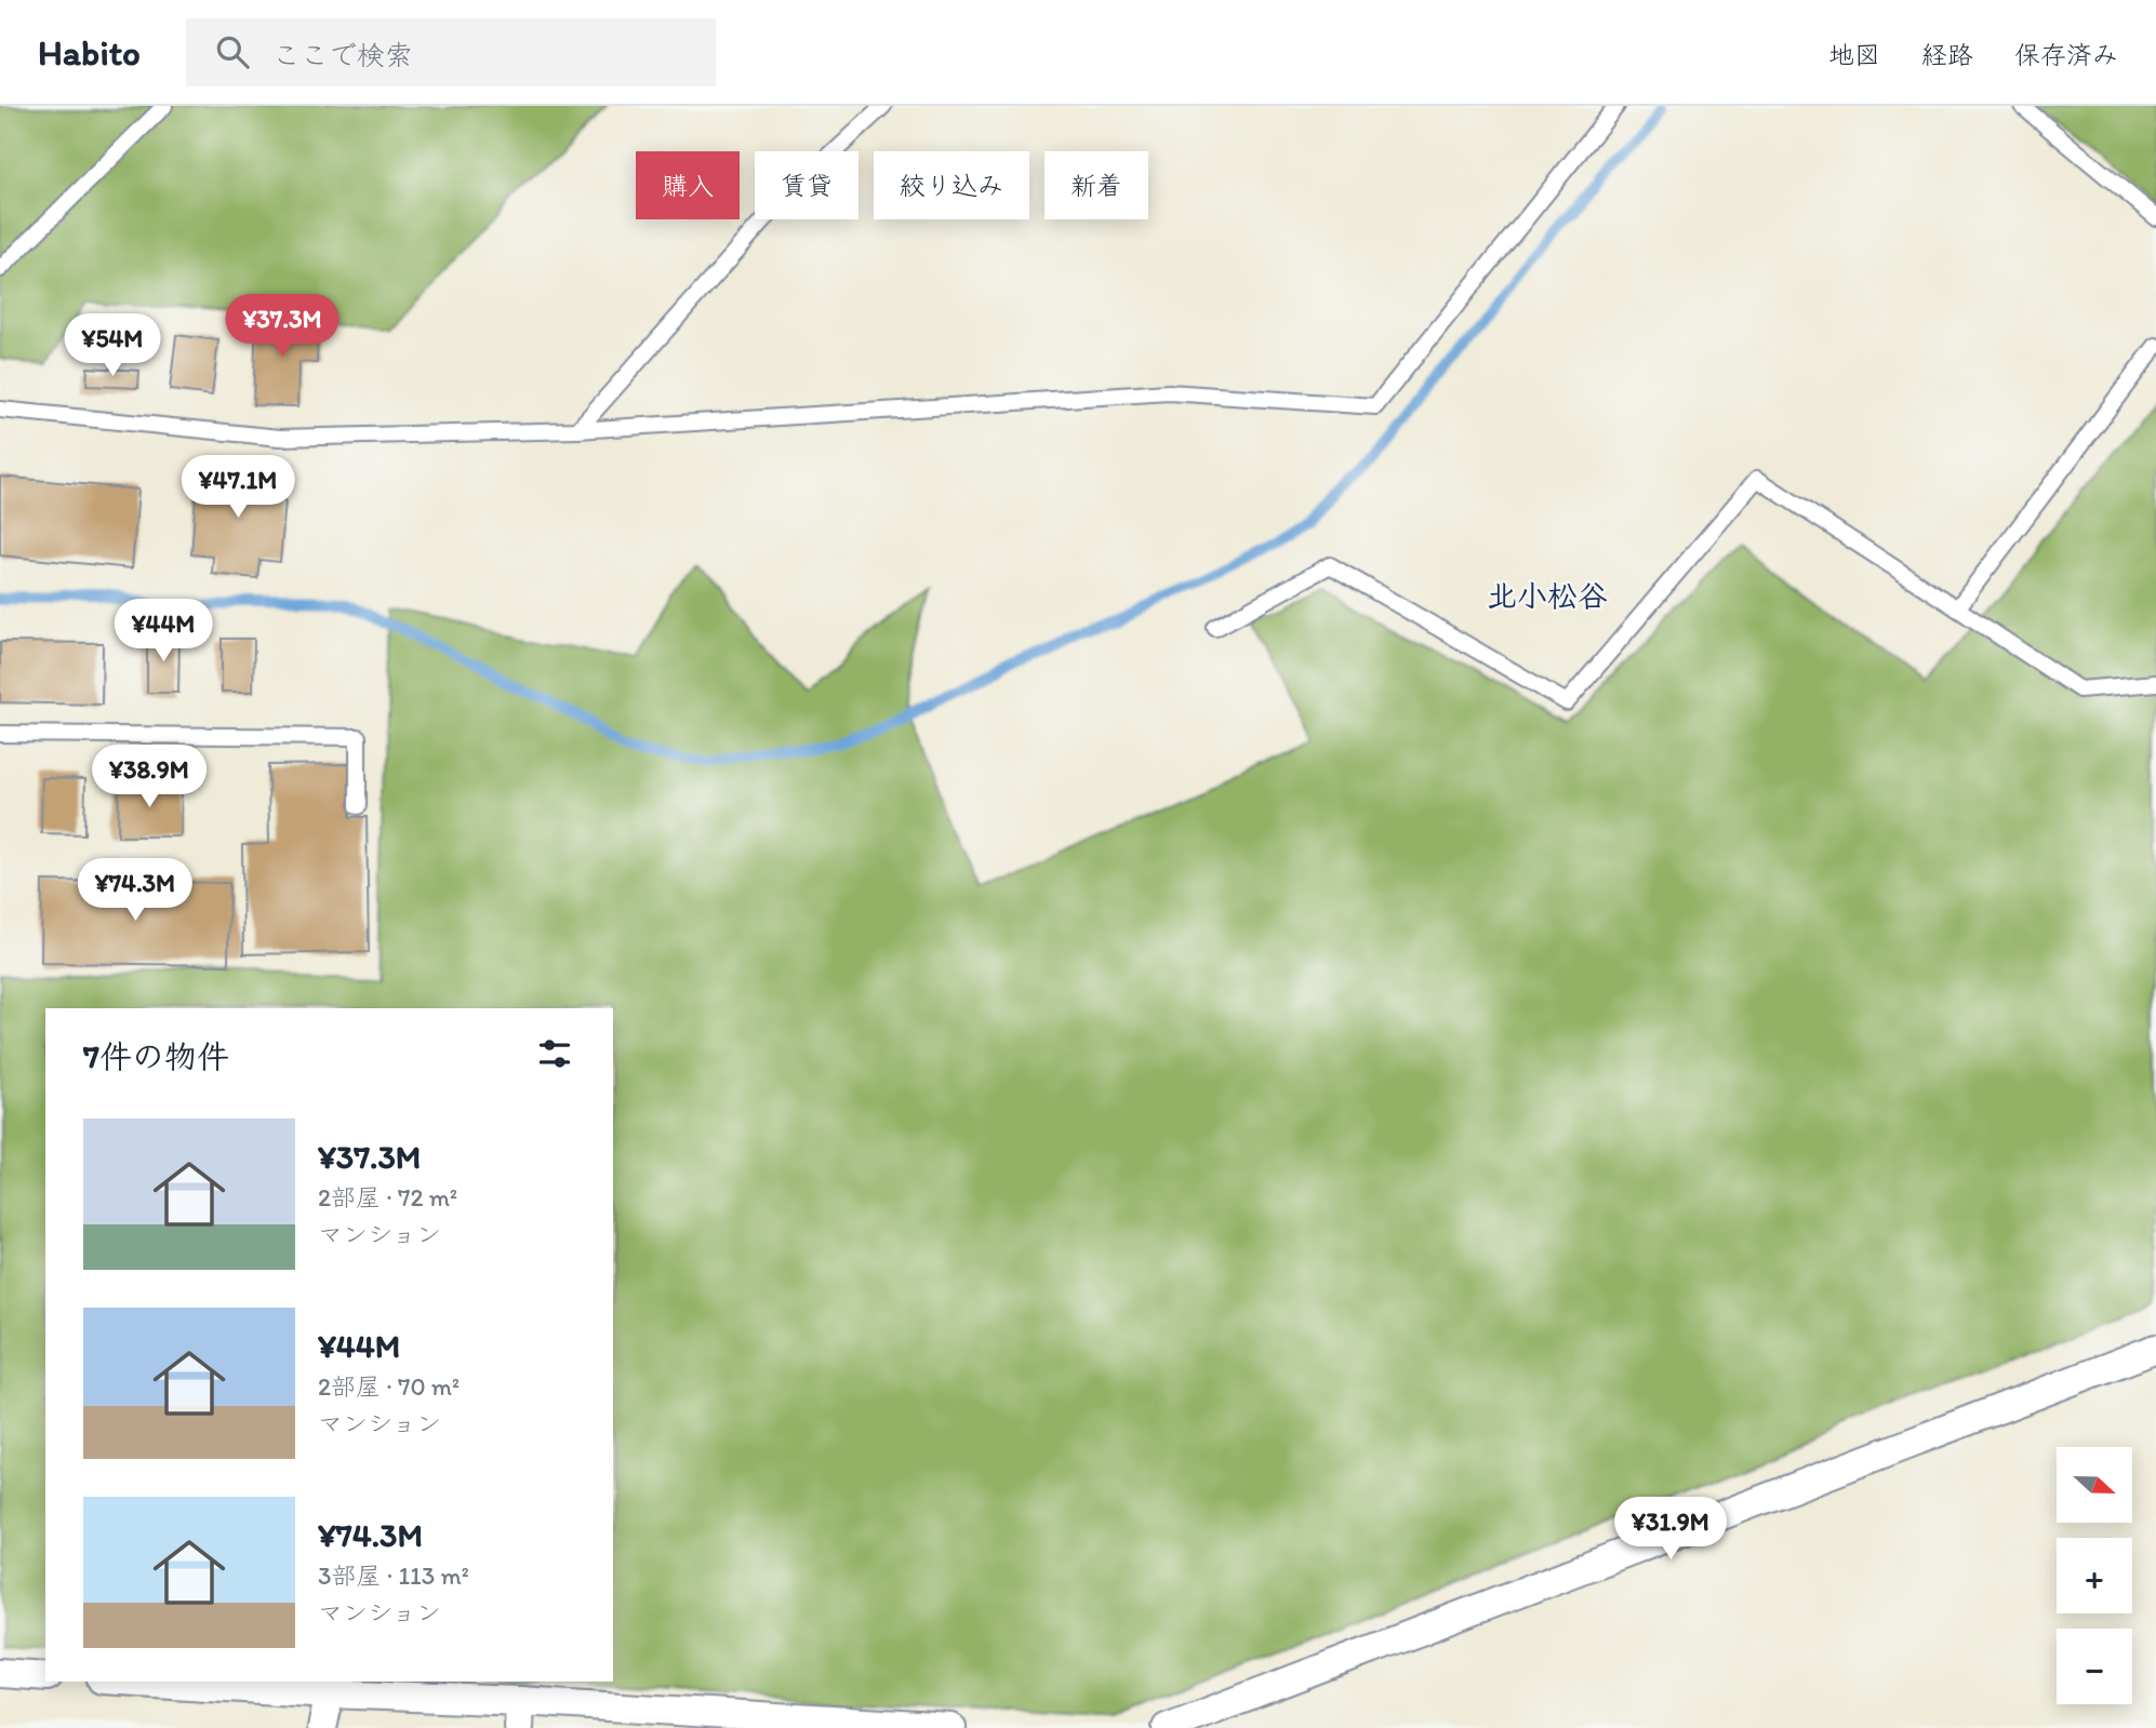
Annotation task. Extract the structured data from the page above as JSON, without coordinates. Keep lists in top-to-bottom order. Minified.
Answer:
{"districts":["北小松谷"],"north":"right","page":{"header":"Habito","search":"ここで検索","nav":["地図","経路","保存済み"],"chip":["購入","賃貸","絞り込み","新着"],"price":["¥37.3M","¥54M","¥47.1M","¥44M","¥38.9M","¥74.3M","¥31.9M"],"heading":"7件の物件","list":[{"name":"¥37.3M","note":"2部屋 · 72 m² · マンション"},{"name":"¥44M","note":"2部屋 · 70 m² · マンション"},{"name":"¥74.3M","note":"3部屋 · 113 m² · マンション"}],"map_buttons":["+","−"]}}
